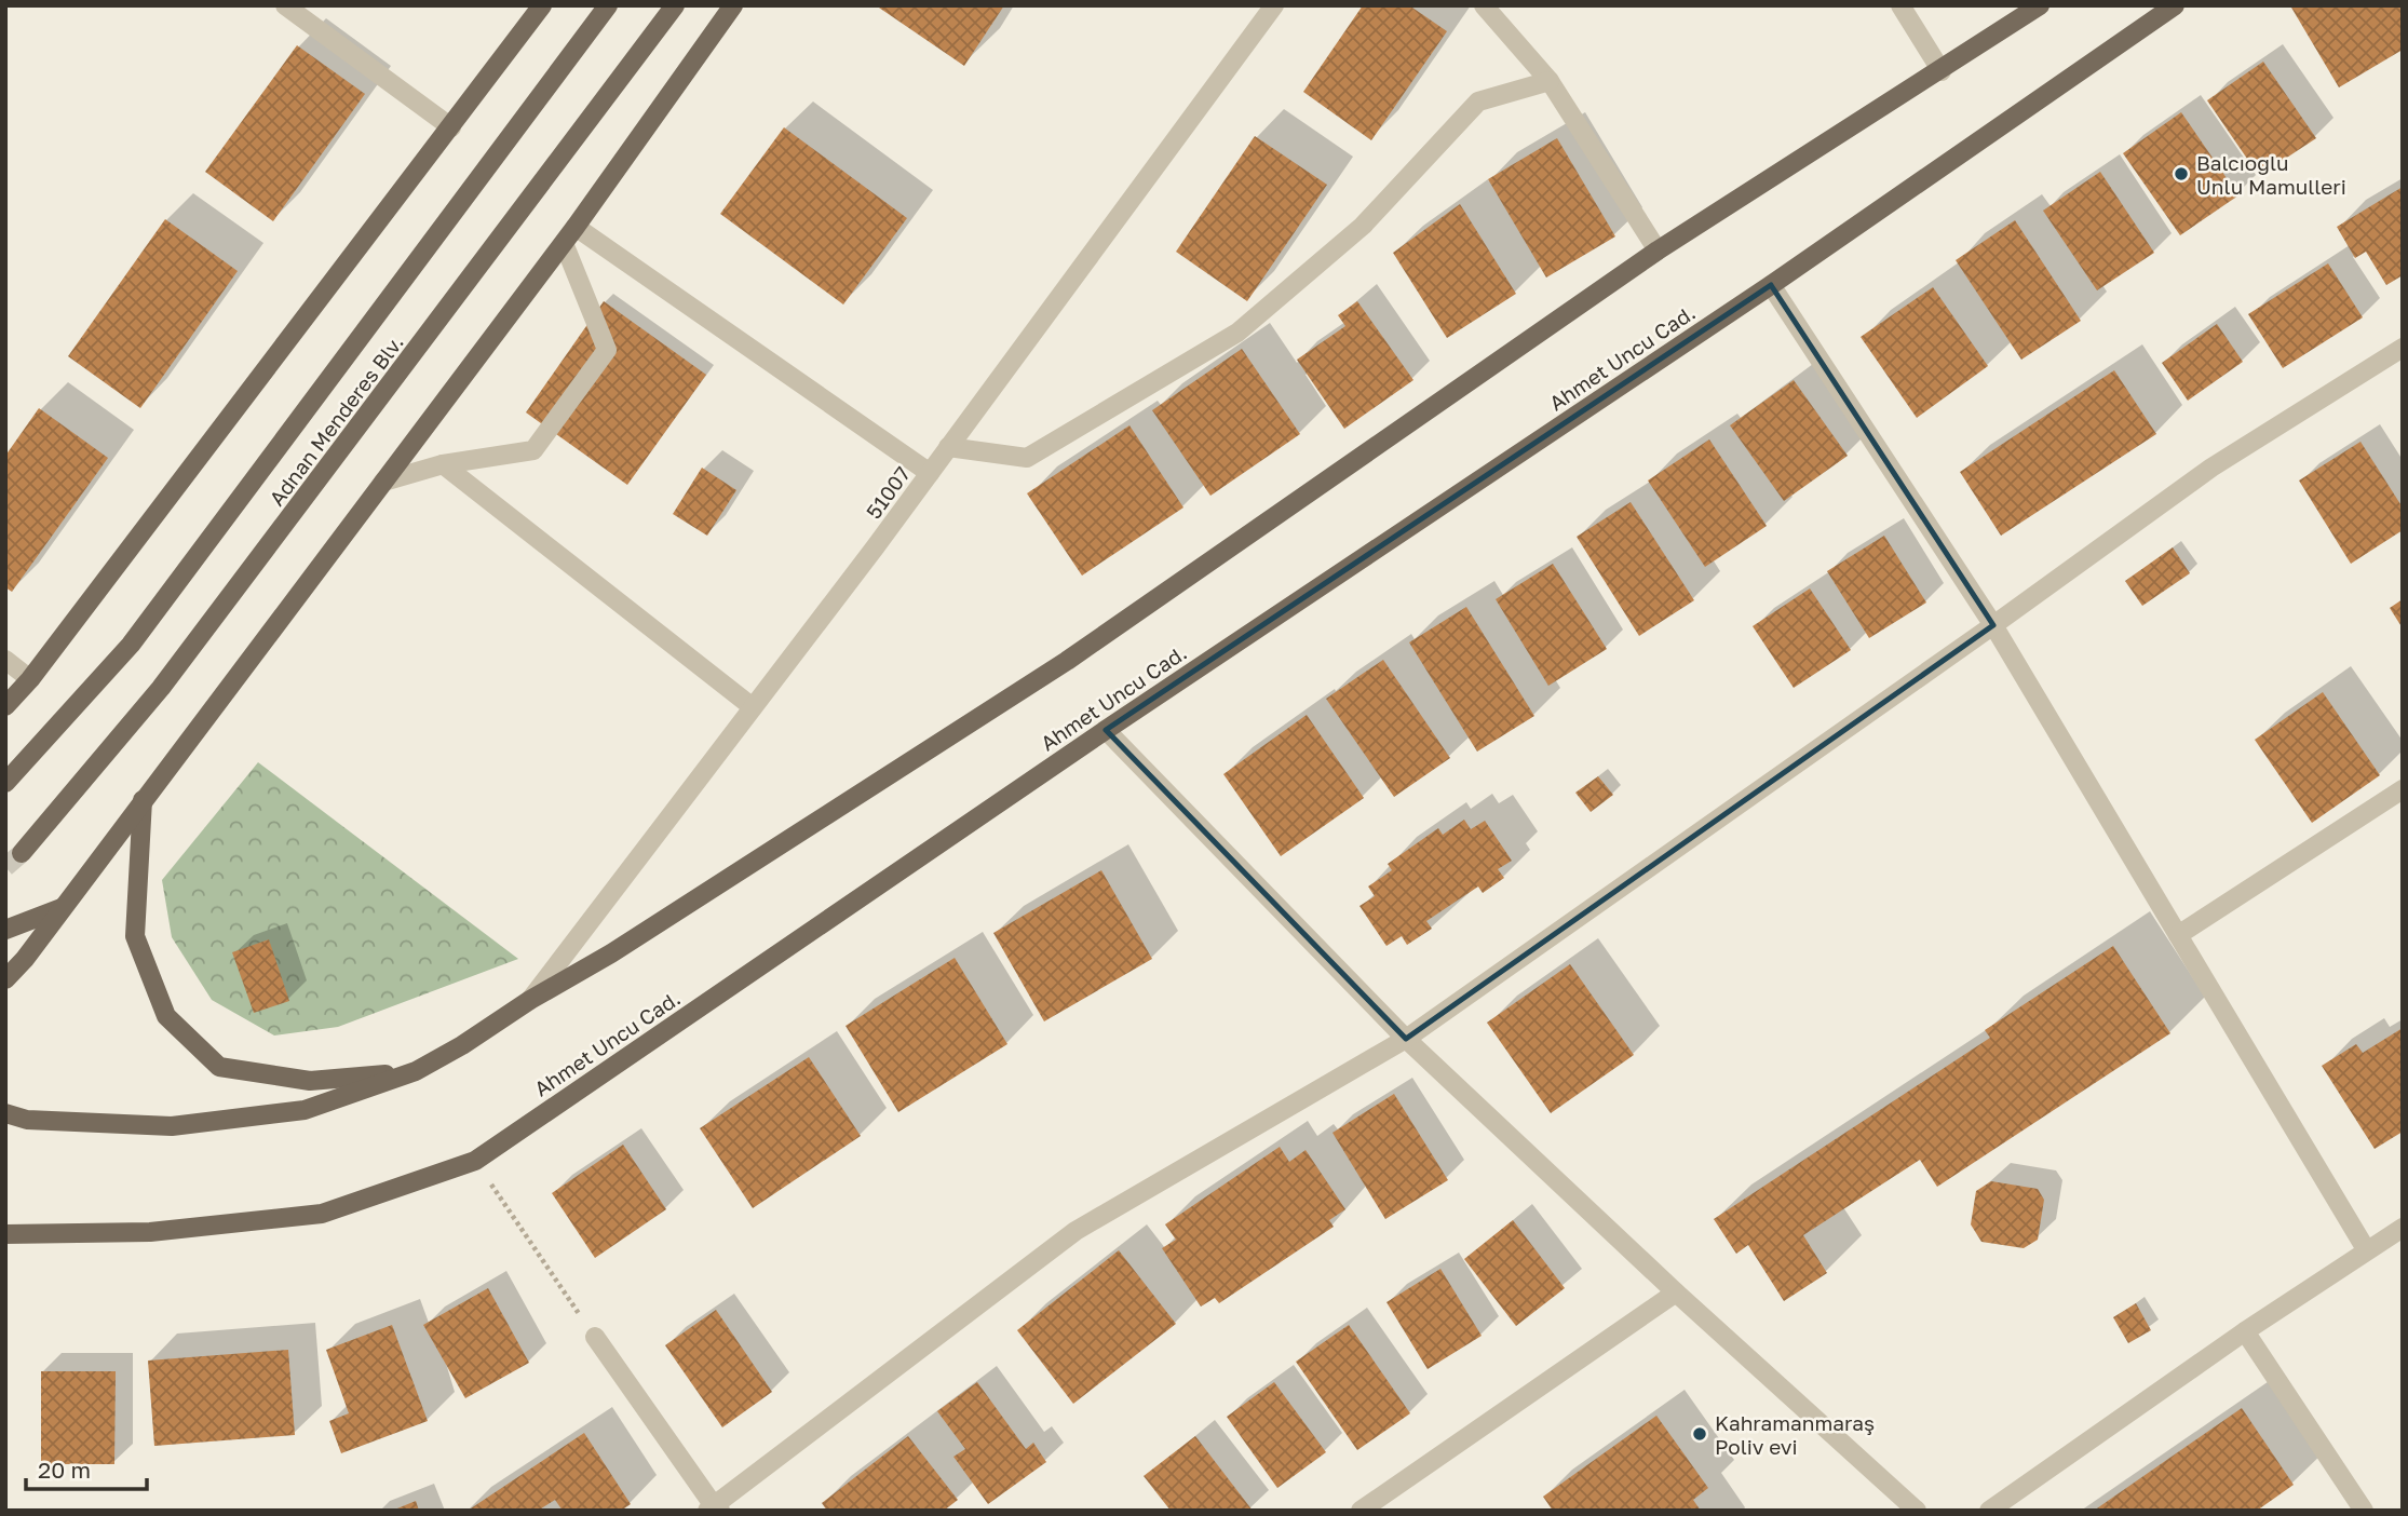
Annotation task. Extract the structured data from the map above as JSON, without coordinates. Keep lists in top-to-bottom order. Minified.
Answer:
{"streets":{"main road":["Ahmet Uncu Cad.","Adnan Menderes Blv."],"street":["51007"]},"places":["Balcıoglu Unlu Mamulleri","Kahramanmaraş Poliv evi"],"scale_bar":"20 m"}
